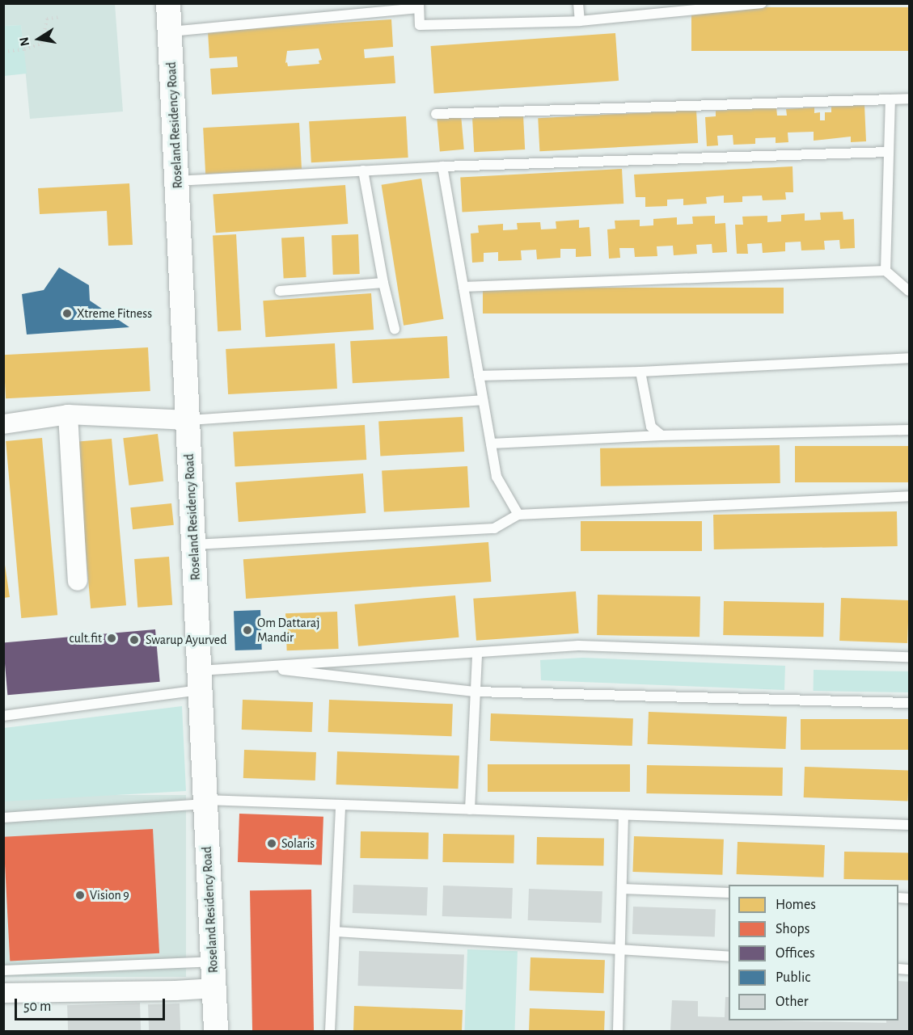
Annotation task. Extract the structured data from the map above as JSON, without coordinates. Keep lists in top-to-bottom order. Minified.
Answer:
{"streets":{"street":["Roseland Residency Road"]},"places":["Xtreme Fitness","Om Dattaraj Mandir","cult.fit","Swarup Ayurved","Solaris","Vision 9"],"legend":["Homes","Shops","Offices","Public","Other"],"scale_bar":"50 m","north":"left"}
